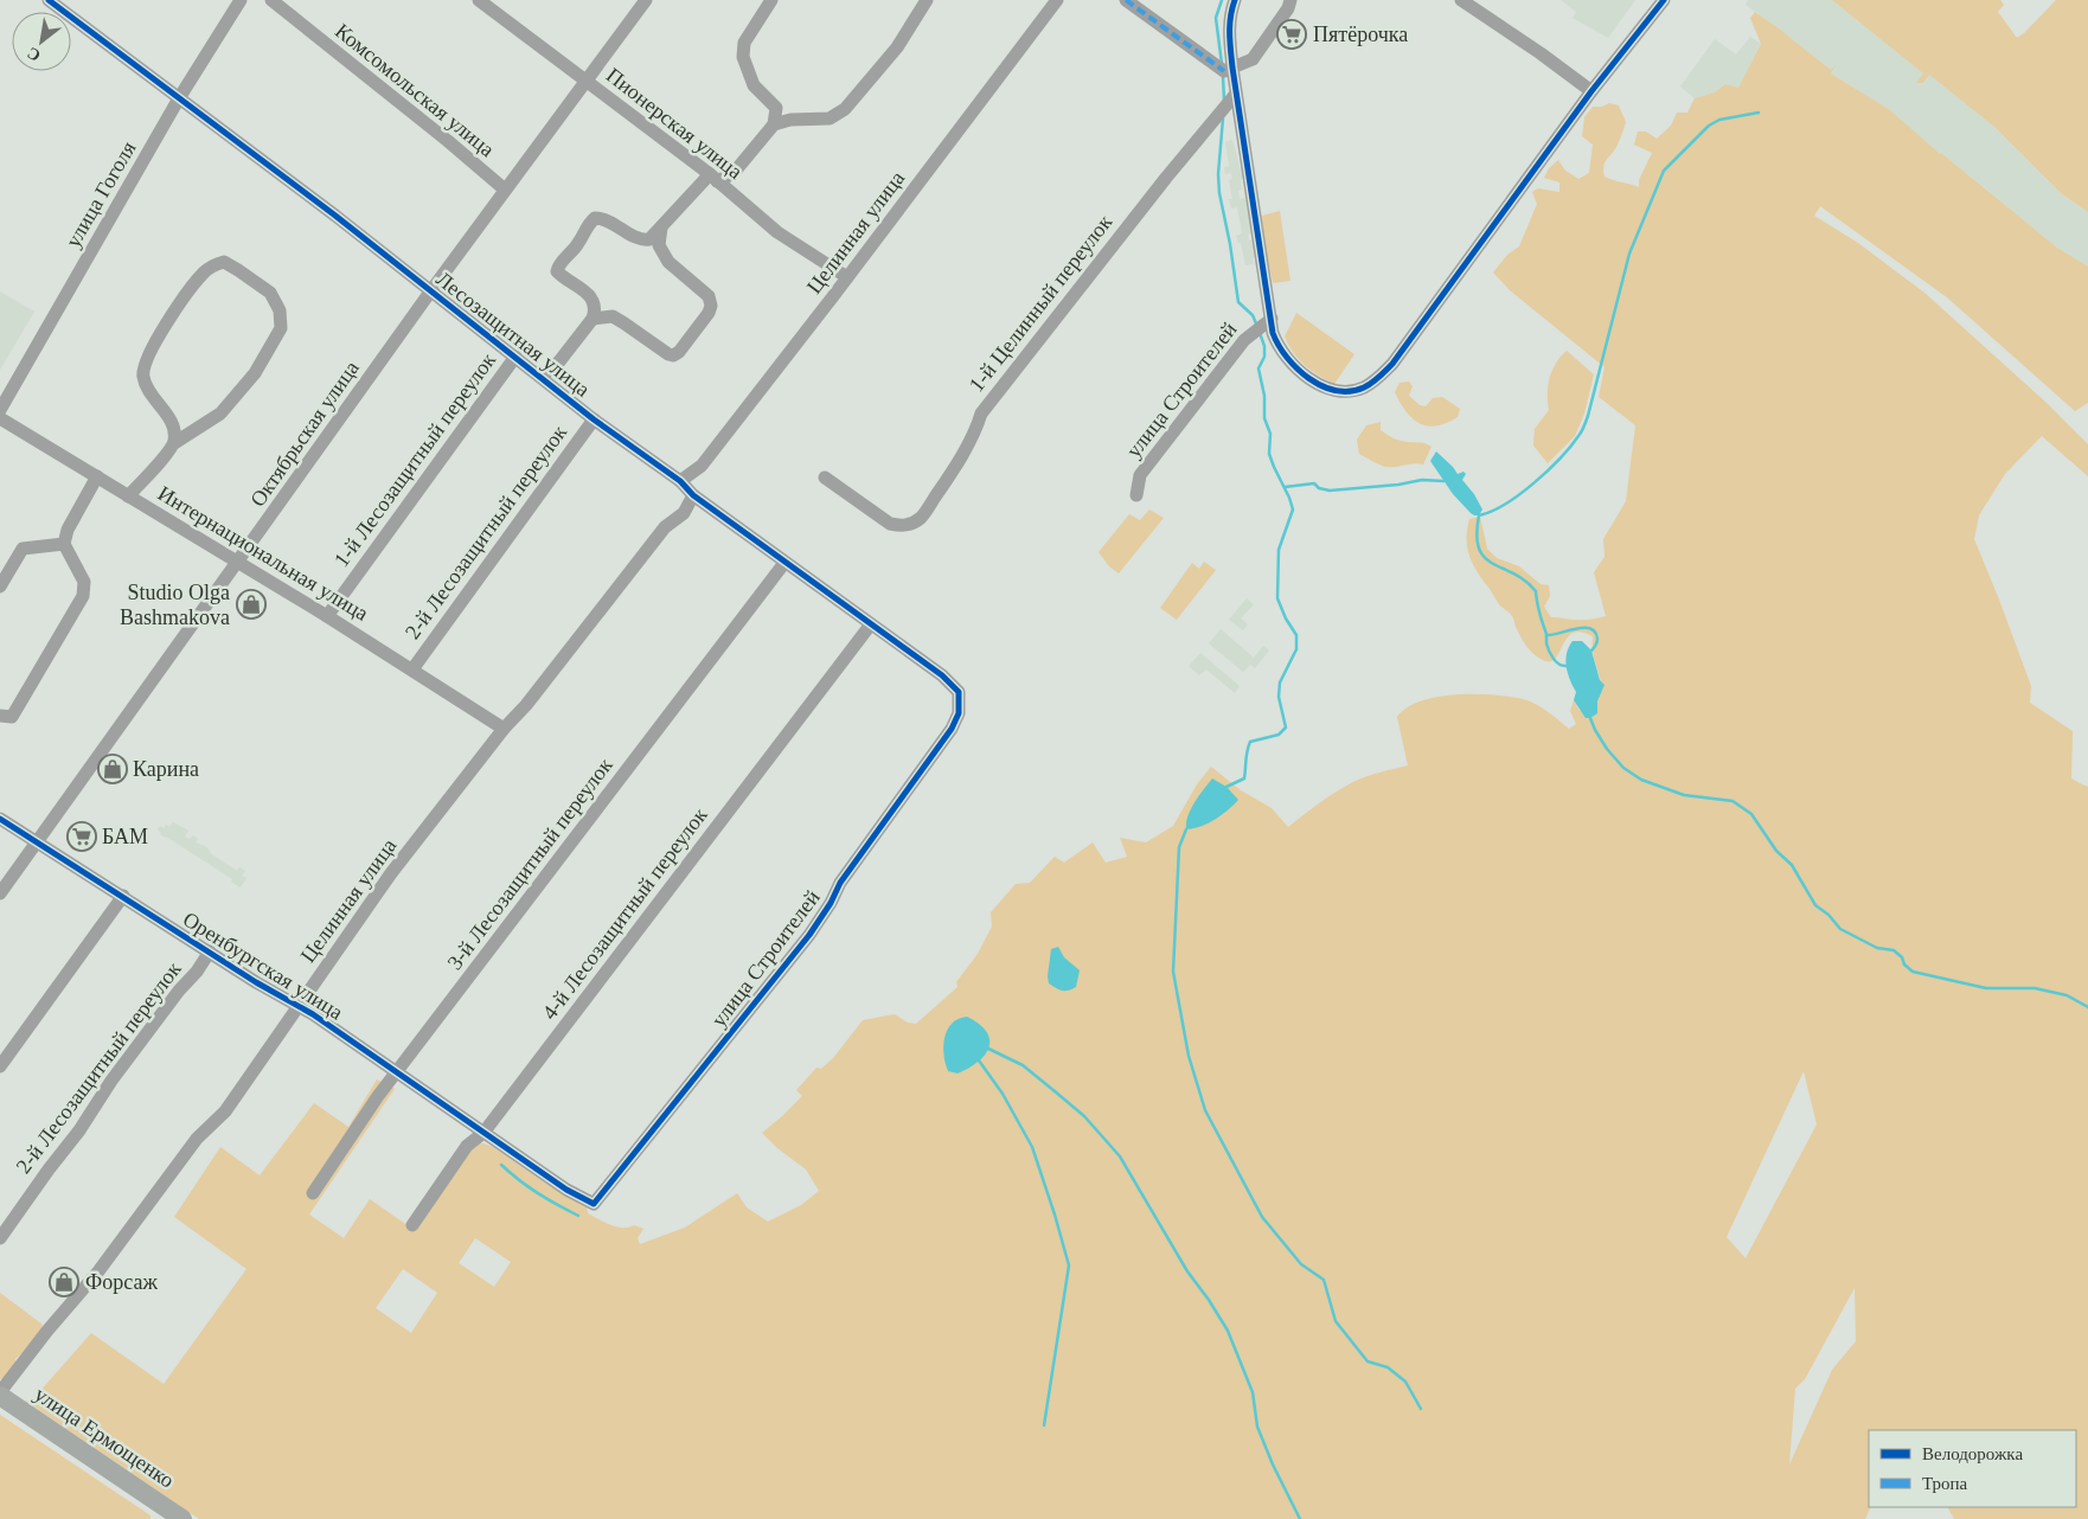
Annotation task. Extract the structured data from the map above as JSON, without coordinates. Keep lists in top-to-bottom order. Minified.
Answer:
{"streets":{"highway":["улица Ермощенко"],"street":["Комсомольская улица","Пионерская улица","улица Гоголя","Целинная улица","1-й Целинный переулок","Лесозащитная улица","улица Строителей","Октябрьская улица","1-й Лесозащитный переулок","2-й Лесозащитный переулок","Интернациональная улица","3-й Лесозащитный переулок","4-й Лесозащитный переулок","Оренбургская улица"]},"crossings":[["Комсомольская улица","Октябрьская улица"],["Пионерская улица","Целинная улица"],["Пионерская улица","Октябрьская улица"],["улица Гоголя","Лесозащитная улица"],["Целинная улица","Лесозащитная улица"],["Целинная улица","Интернациональная улица"],["Целинная улица","Оренбургская улица"],["Целинная улица","улица Ермощенко"],["Лесозащитная улица","улица Строителей"],["Лесозащитная улица","Октябрьская улица"],["Лесозащитная улица","1-й Лесозащитный переулок"],["Лесозащитная улица","2-й Лесозащитный переулок"],["Лесозащитная улица","3-й Лесозащитный переулок"],["Лесозащитная улица","4-й Лесозащитный переулок"],["улица Строителей","Оренбургская улица"],["Октябрьская улица","Интернациональная улица"],["Октябрьская улица","Оренбургская улица"],["1-й Лесозащитный переулок","Интернациональная улица"],["2-й Лесозащитный переулок","Интернациональная улица"],["2-й Лесозащитный переулок","Оренбургская улица"],["3-й Лесозащитный переулок","Оренбургская улица"],["4-й Лесозащитный переулок","Оренбургская улица"]],"places":{"supermarket":["Пятёрочка","БАМ"],"shop":["Studio Olga Bashmakova","Карина","Форсаж"]},"legend":["Велодорожка","Тропа"],"north":"bottom left"}
